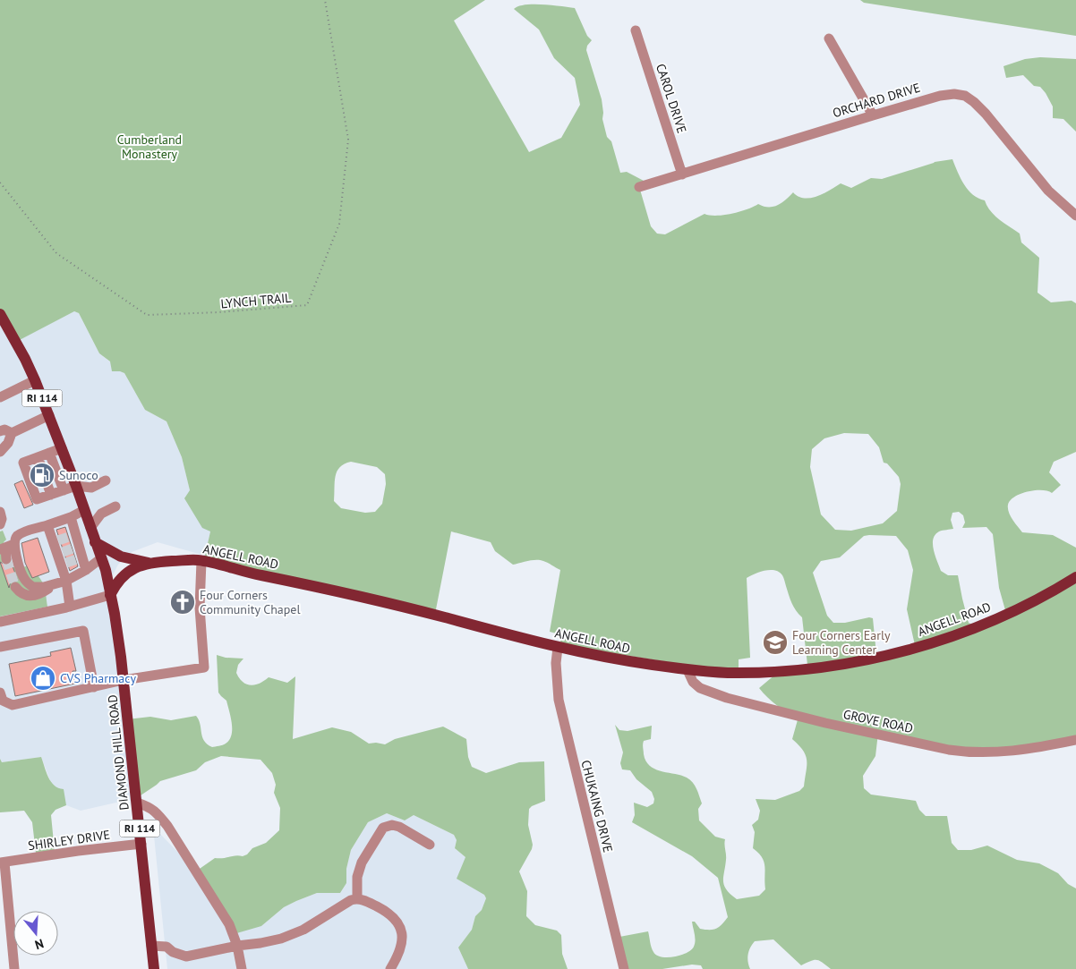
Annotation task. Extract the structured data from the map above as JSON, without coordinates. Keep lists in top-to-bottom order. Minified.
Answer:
{"streets":{"main road":["RI 114","ANGELL ROAD","DIAMOND HILL ROAD"],"street":["CAROL DRIVE","ORCHARD DRIVE","GROVE ROAD","CHUKAING DRIVE","SHIRLEY DRIVE"],"path":["LYNCH TRAIL"]},"crossings":[["CAROL DRIVE","ORCHARD DRIVE"],["ANGELL ROAD","GROVE ROAD"],["ANGELL ROAD","DIAMOND HILL ROAD"],["ANGELL ROAD","CHUKAING DRIVE"],["DIAMOND HILL ROAD","SHIRLEY DRIVE"]],"parks":["Cumberland Monastery"],"places":{"fuel station":["Sunoco"],"church":["Four Corners Community Chapel"],"school or university":["Four Corners Early Learning Center"],"shop":["CVS Pharmacy"]},"north":"bottom"}
